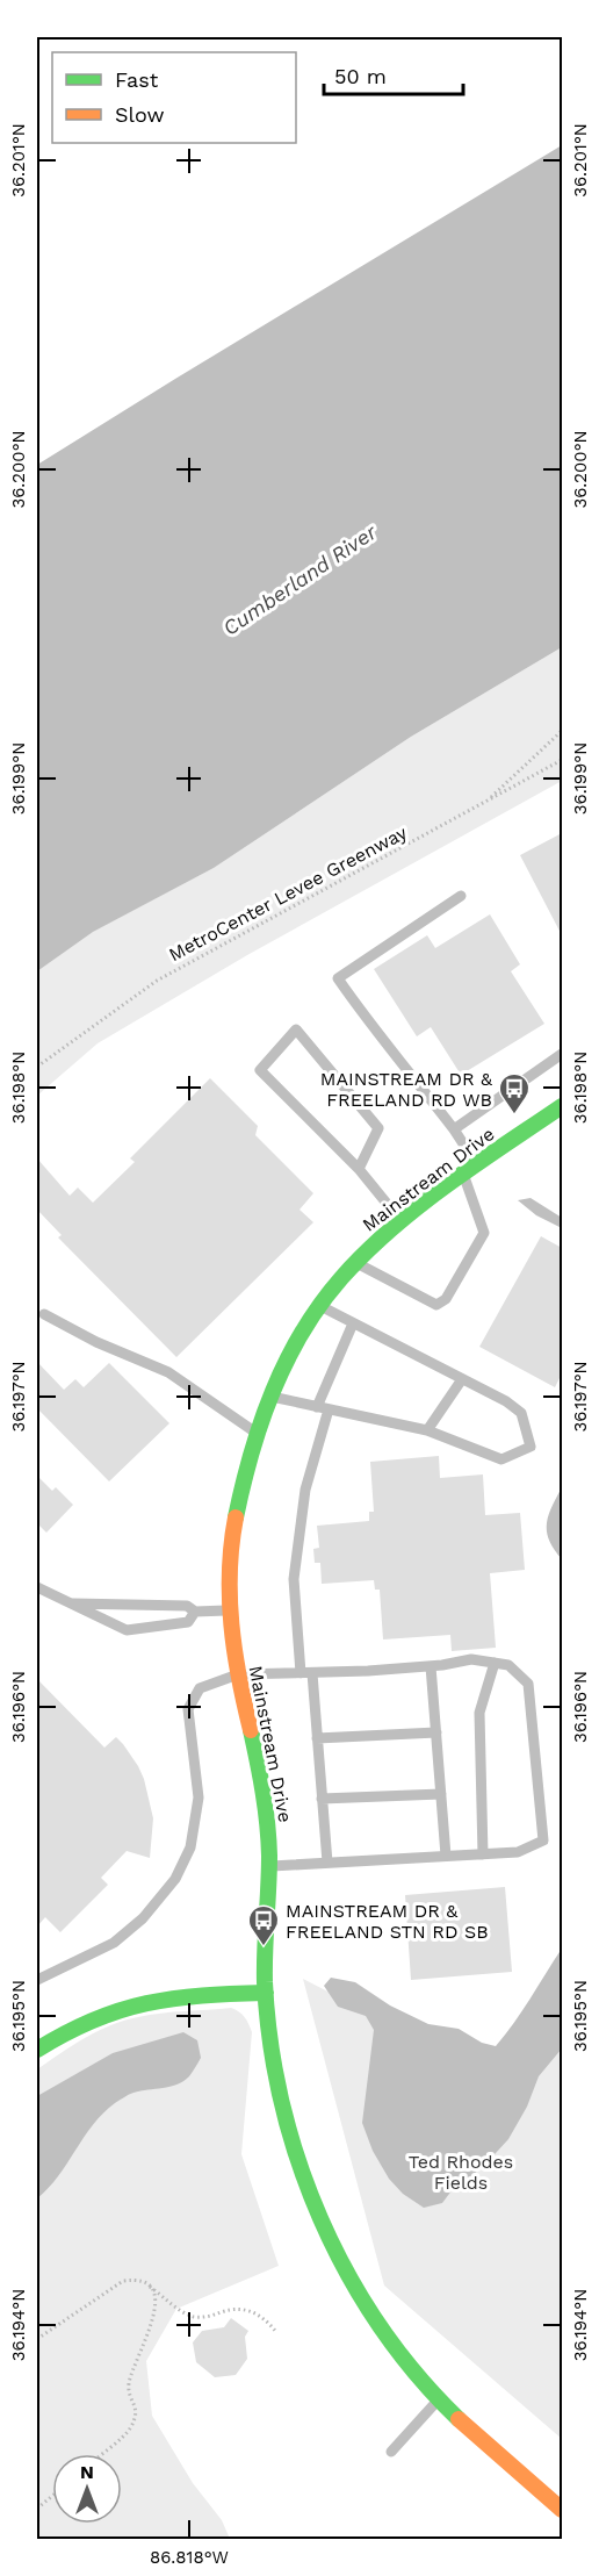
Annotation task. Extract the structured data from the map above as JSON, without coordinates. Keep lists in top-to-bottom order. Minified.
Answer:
{"streets":{"street":["Mainstream Drive"],"path":["MetroCenter Levee Greenway"]},"water":["Cumberland River"],"parks":["Ted Rhodes Fields"],"places":{"bus stop":["MAINSTREAM DR & FREELAND RD WB","MAINSTREAM DR & FREELAND STN RD SB"]},"legend":["Fast","Slow"],"scale_bar":"50 m","north":"top","coordinates":["36.201°N","36.200°N","36.199°N","36.198°N","36.197°N","36.196°N","36.195°N","36.194°N","86.818°W"]}
